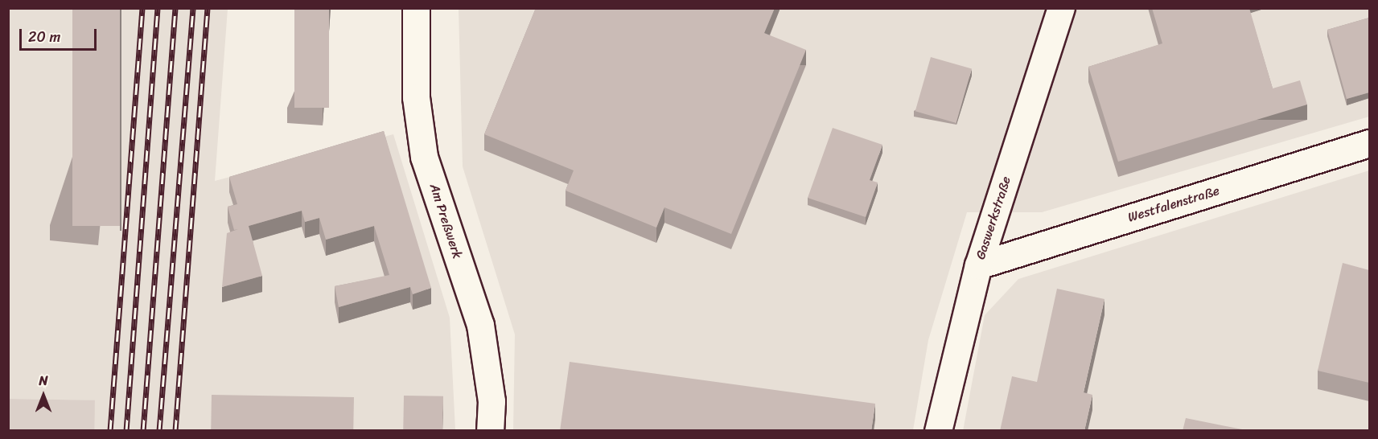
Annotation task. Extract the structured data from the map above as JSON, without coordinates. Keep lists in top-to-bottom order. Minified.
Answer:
{"streets":{"street":["Westfalenstraße","Gaswerkstraße","Am Preßwerk"]},"crossings":[["Westfalenstraße","Gaswerkstraße"]],"scale_bar":"20 m","north":"top"}
